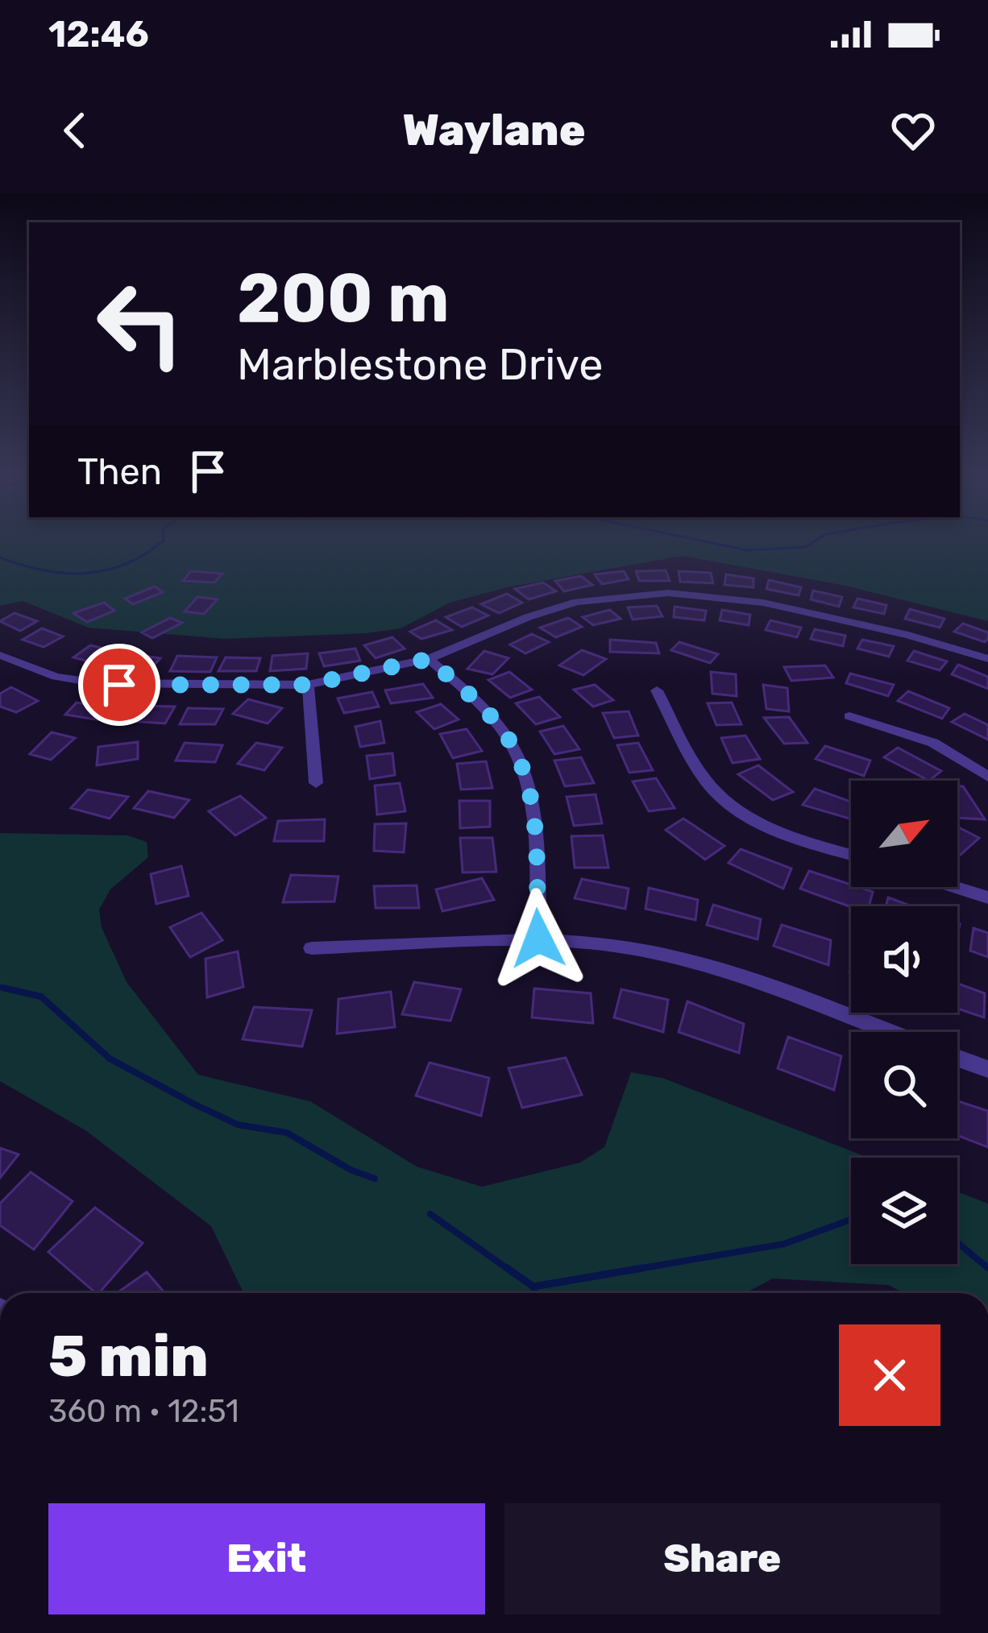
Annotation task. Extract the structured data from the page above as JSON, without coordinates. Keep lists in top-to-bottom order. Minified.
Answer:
{"north":"top right","page":{"status":"12:46","header":"Waylane","turn":["200 m","Marblestone Drive"],"then":"Then","heading":["5 min","360 m · 12:51"],"buttons":["Exit","Share"]}}
